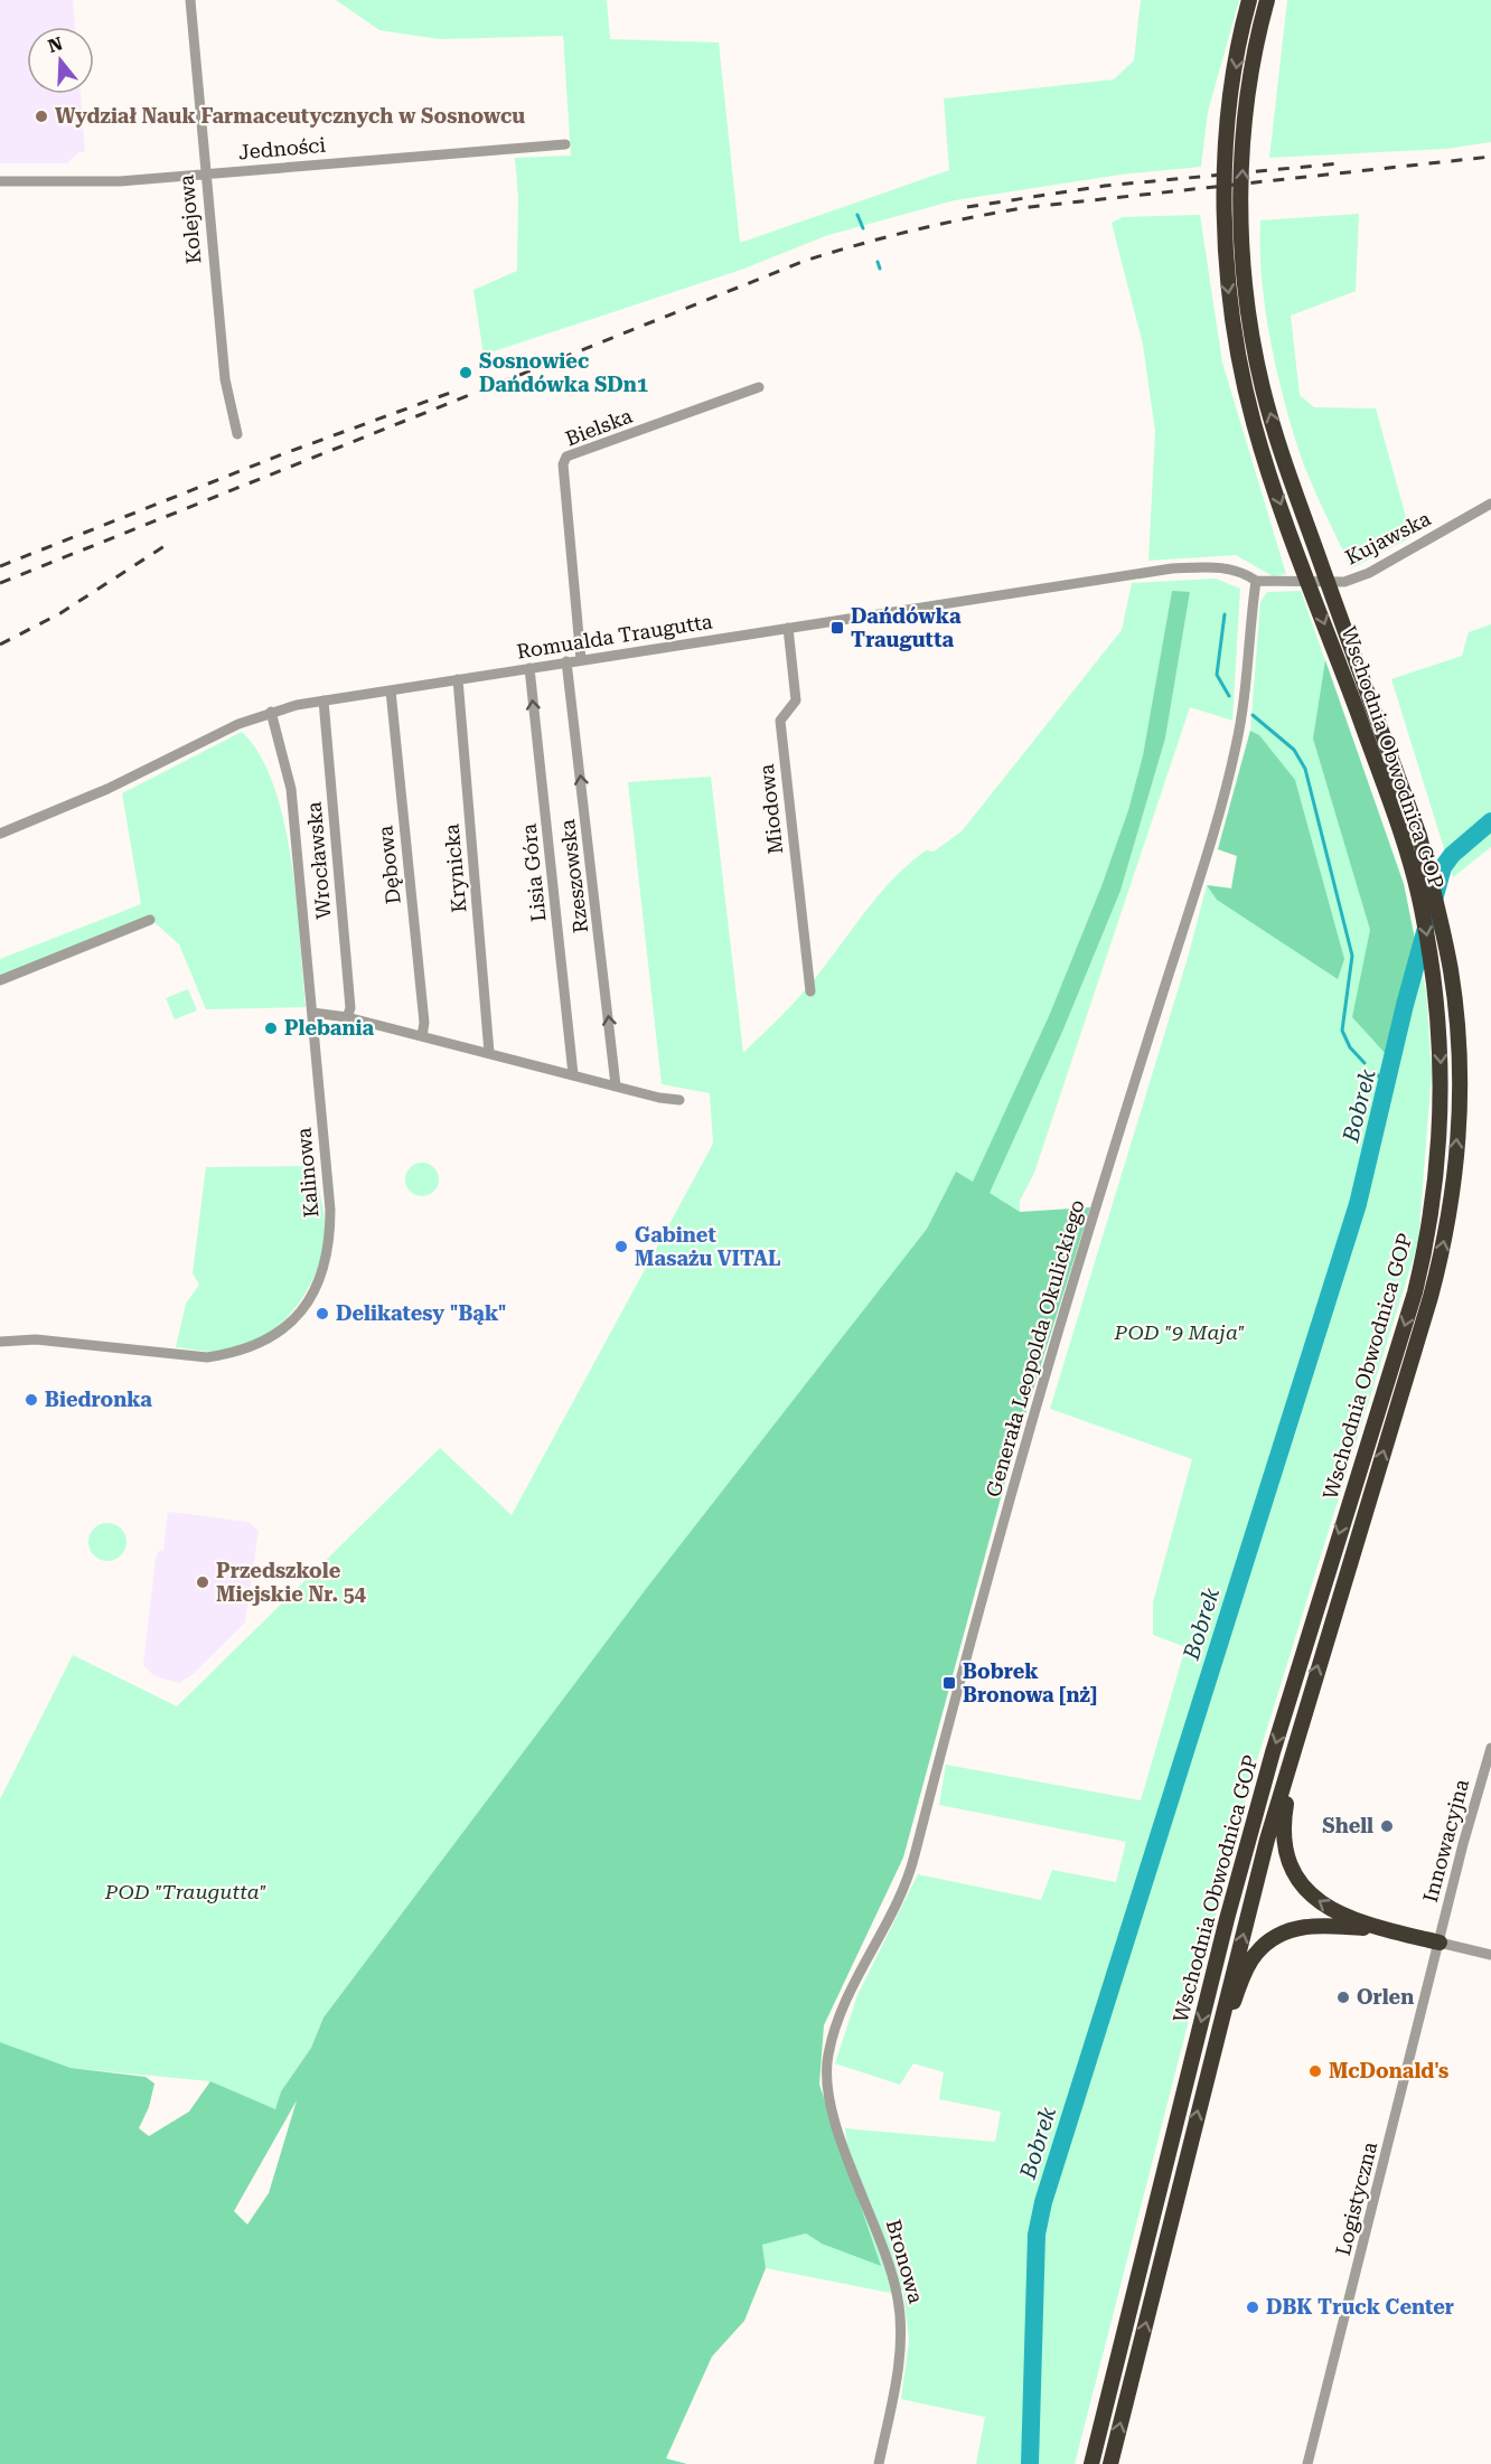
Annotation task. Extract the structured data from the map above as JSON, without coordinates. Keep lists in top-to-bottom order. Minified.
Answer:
{"streets":{"highway":["Wschodnia Obwodnica GOP"],"street":["Jedności","Kolejowa","Bielska","Kujawska","Romualda Traugutta","Miodowa","Wrocławska","Dębowa","Krynicka","Lisia Góra","Rzeszowska","Kalinowa","Generała Leopolda Okulickiego","Innowacyjna","Logistyczna","Bronowa"]},"crossings":[["Jedności","Kolejowa"],["Bielska","Romualda Traugutta"],["Kujawska","Romualda Traugutta"],["Kujawska","Generała Leopolda Okulickiego"],["Romualda Traugutta","Miodowa"],["Romualda Traugutta","Wrocławska"],["Romualda Traugutta","Dębowa"],["Romualda Traugutta","Krynicka"],["Romualda Traugutta","Lisia Góra"],["Romualda Traugutta","Rzeszowska"],["Romualda Traugutta","Kalinowa"],["Romualda Traugutta","Generała Leopolda Okulickiego"],["Generała Leopolda Okulickiego","Bronowa"],["Innowacyjna","Logistyczna"]],"one_way":["Lisia Góra","Rzeszowska"],"water":["Bobrek"],"parks":["POD \"9 Maja\"","POD \"Traugutta\""],"places":{"other":["Wydział Nauk Farmaceutycznych w Sosnowcu","Sosnowiec Dańdówka SDn1","Plebania","Gabinet Masażu VITAL","Delikatesy \"Bąk\"","Biedronka","Przedszkole Miejskie Nr. 54","Shell","Orlen","McDonald's","DBK Truck Center"],"transit":["Dańdówka Traugutta","Bobrek Bronowa [nż]"]},"north":"top"}
